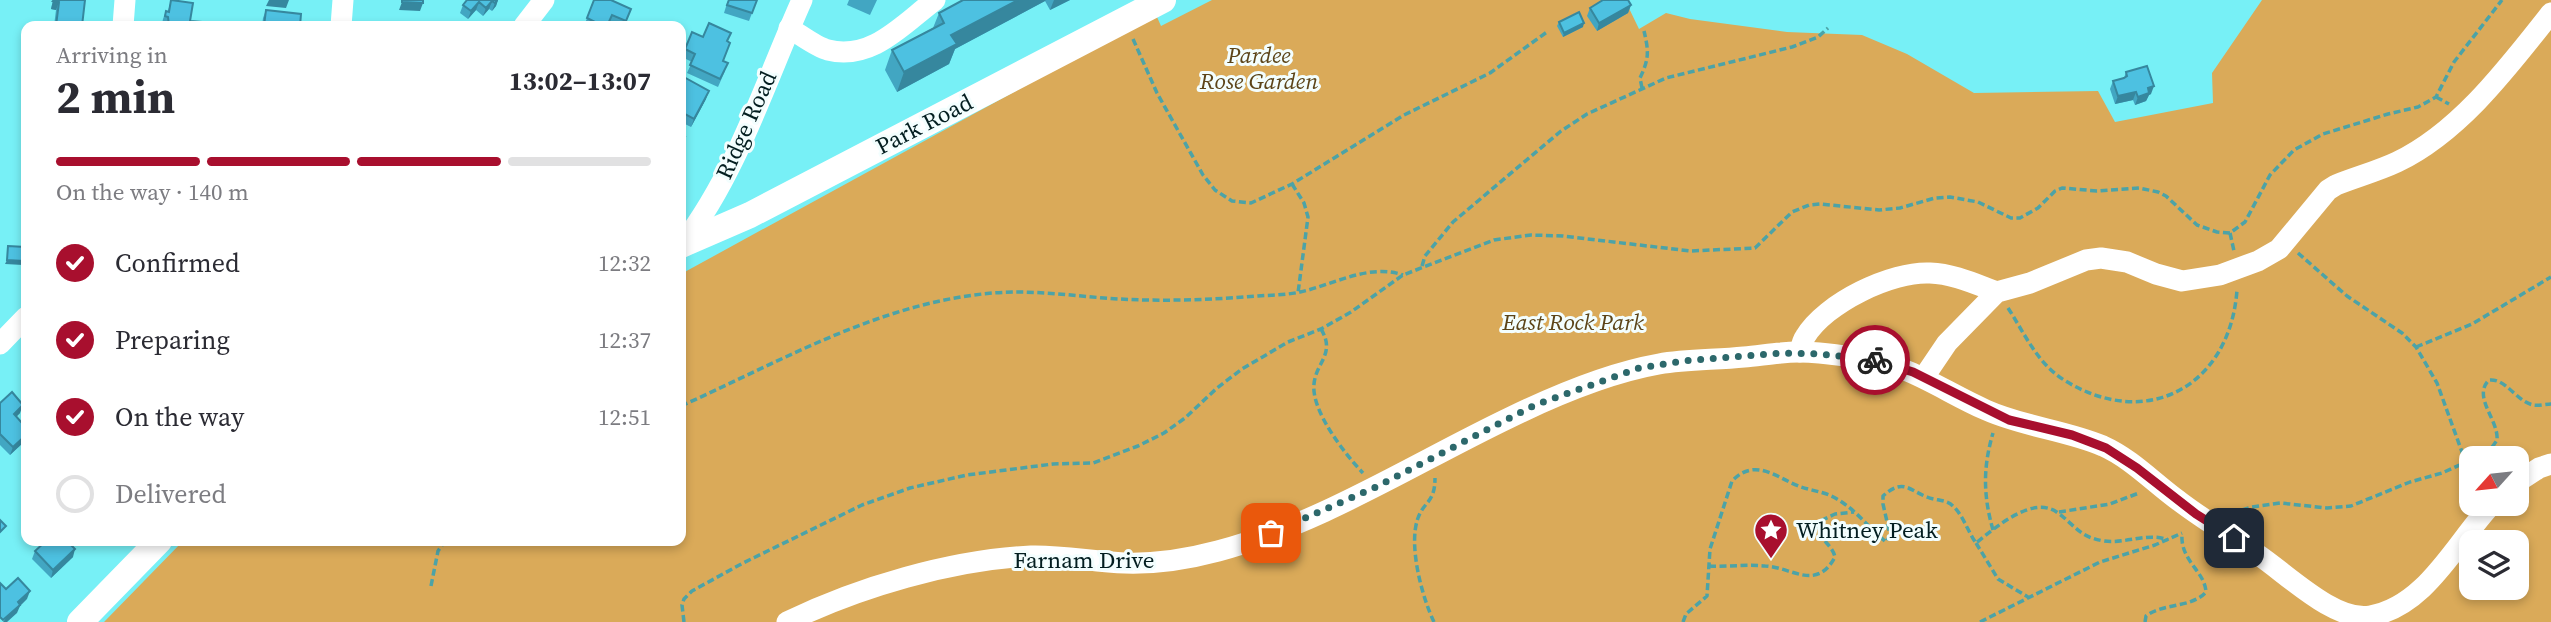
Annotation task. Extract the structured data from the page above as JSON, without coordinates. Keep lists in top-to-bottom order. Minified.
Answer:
{"streets":{"main road":["Park Road"],"street":["Ridge Road","Farnam Drive"]},"parks":["Pardee Rose Garden","East Rock Park"],"places":{"place":["Whitney Peak"]},"north":"bottom left","page":{"heading":["2 min","Arriving in","13:02–13:07"],"bar":"On the way · 140 m","list":[["Confirmed","12:32"],["Preparing","12:37"],["On the way","12:51"],"Delivered"]}}
